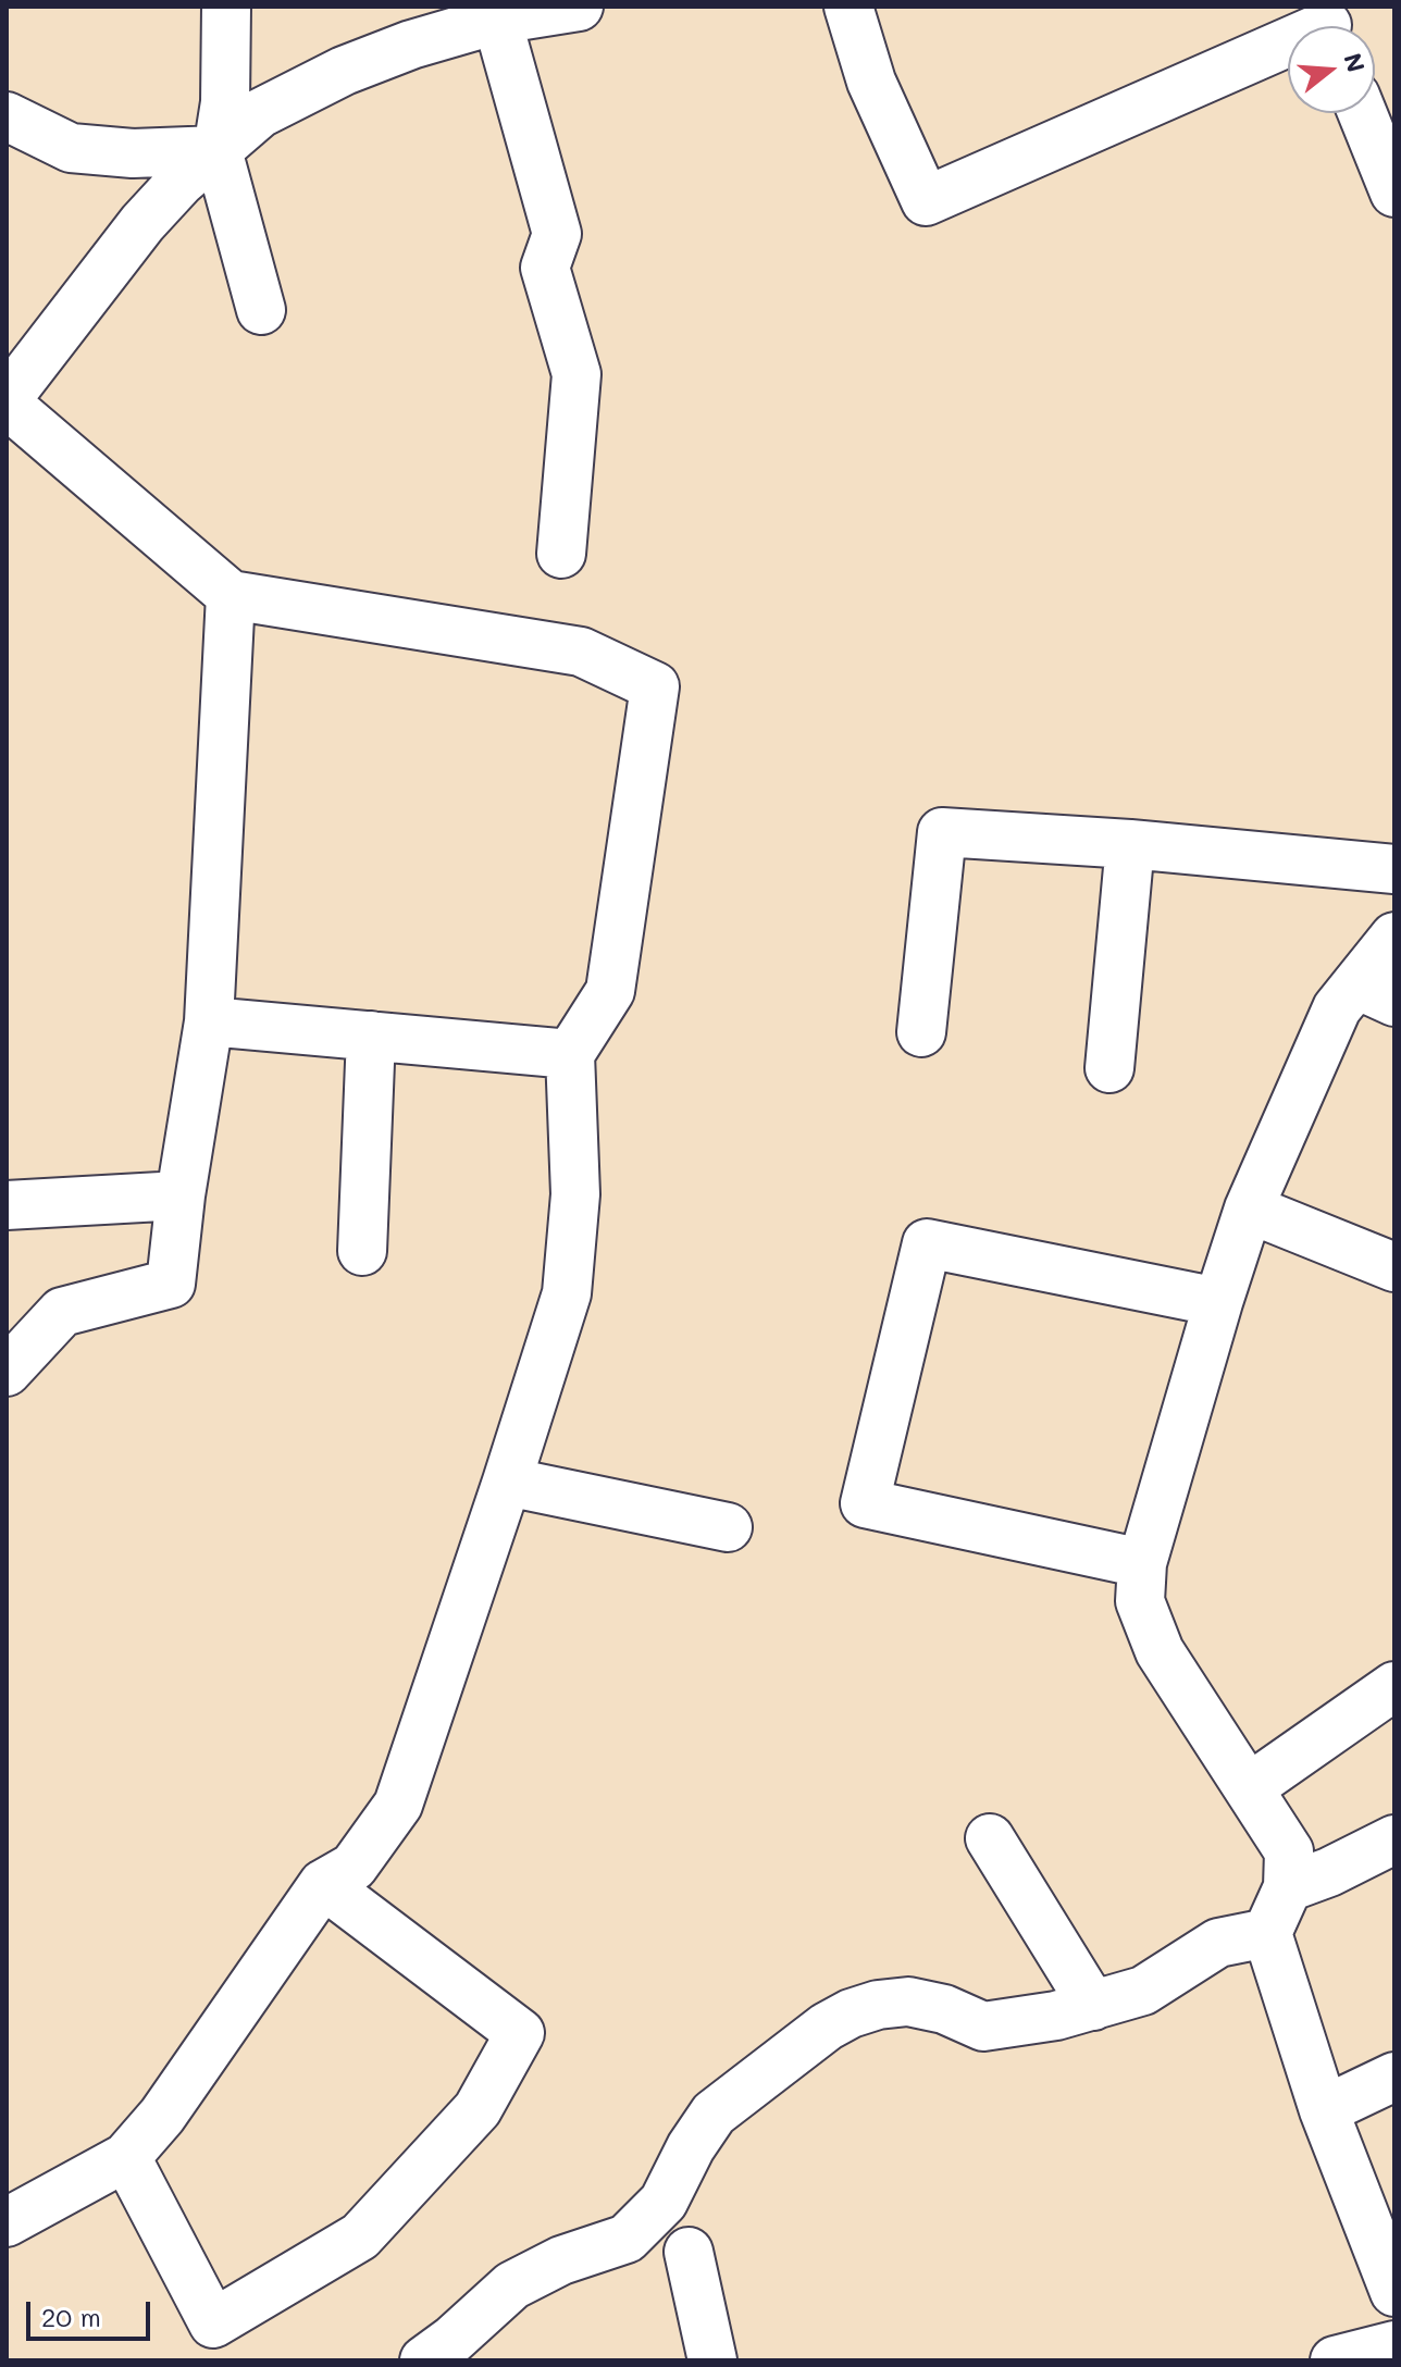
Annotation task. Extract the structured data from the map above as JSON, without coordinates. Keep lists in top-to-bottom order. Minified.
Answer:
{"scale_bar":"20 m","north":"right"}
